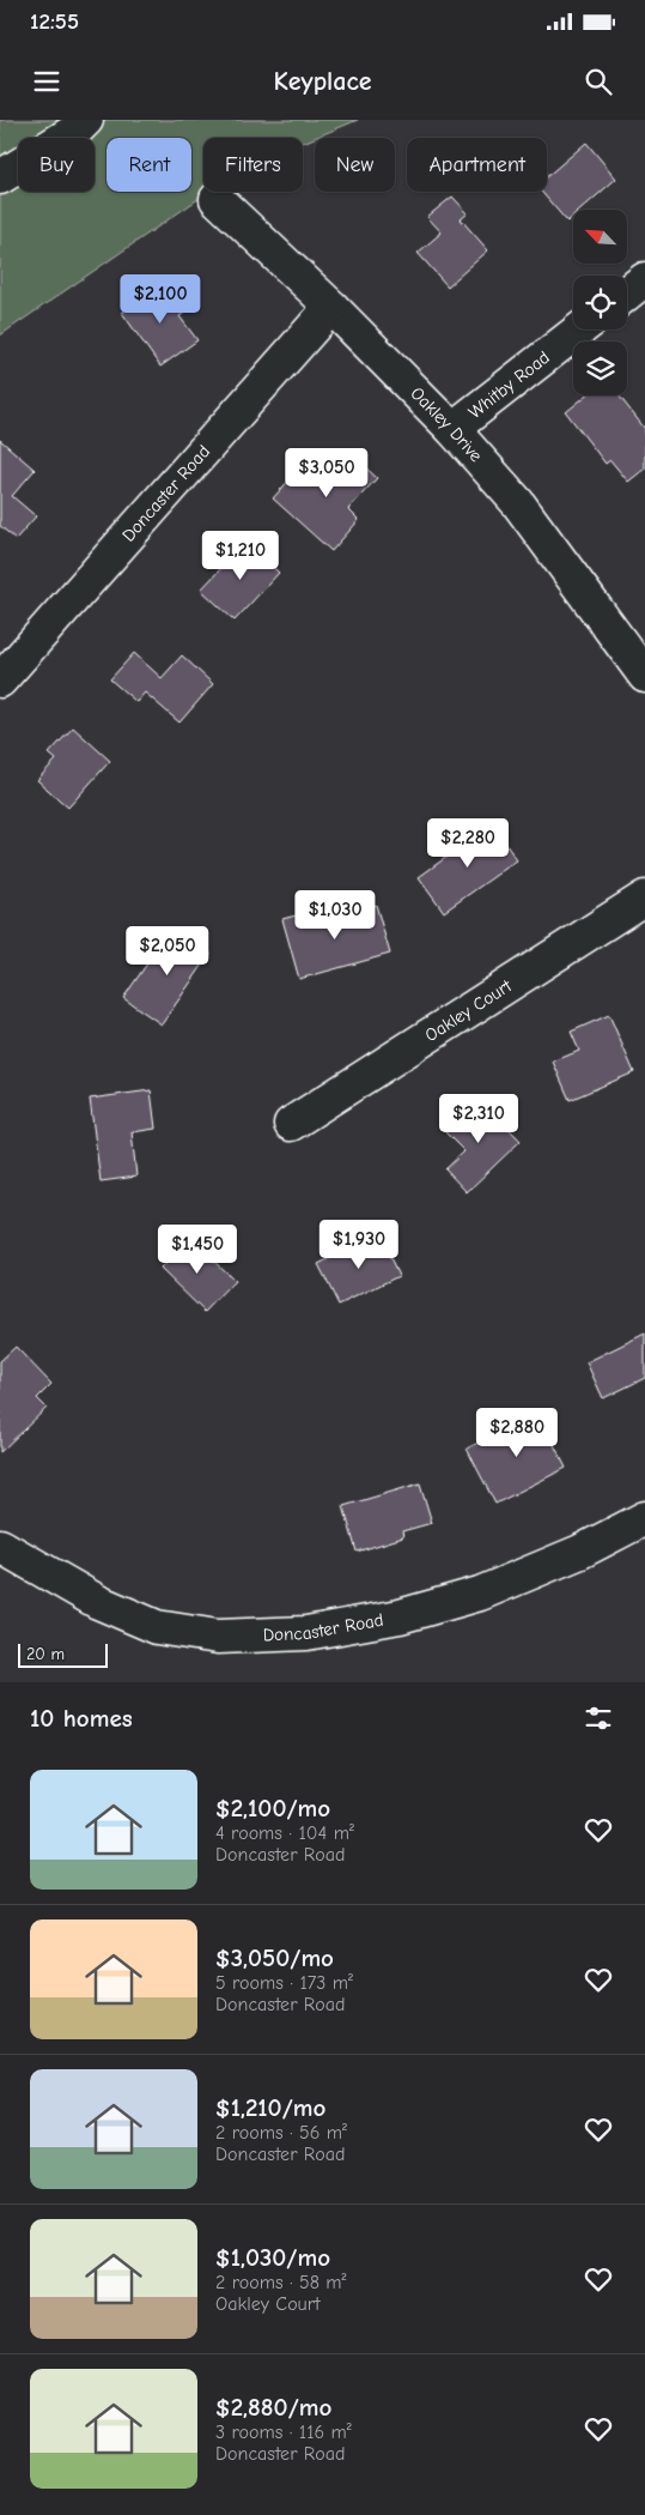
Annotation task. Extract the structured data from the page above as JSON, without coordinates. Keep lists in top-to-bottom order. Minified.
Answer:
{"streets":{"street":["Whitby Road","Oakley Drive","Doncaster Road","Oakley Court"]},"crossings":[["Whitby Road","Oakley Drive"],["Oakley Drive","Doncaster Road"]],"scale_bar":"20 m","north":"top left","page":{"status":"12:55","header":"Keyplace","chip":["Buy","Rent","Filters","New","Apartment"],"price":["$2,100","$3,050","$1,210","$2,280","$1,030","$2,050","$2,310","$1,930","$1,450","$2,880"],"scale":"20 m","heading":"10 homes","list":[{"name":"$2,100/mo","note":"4 rooms · 104 m² · Doncaster Road"},{"name":"$3,050/mo","note":"5 rooms · 173 m² · Doncaster Road"},{"name":"$1,210/mo","note":"2 rooms · 56 m² · Doncaster Road"},{"name":"$1,030/mo","note":"2 rooms · 58 m² · Oakley Court"},{"name":"$2,880/mo","note":"3 rooms · 116 m² · Doncaster Road"}]}}
